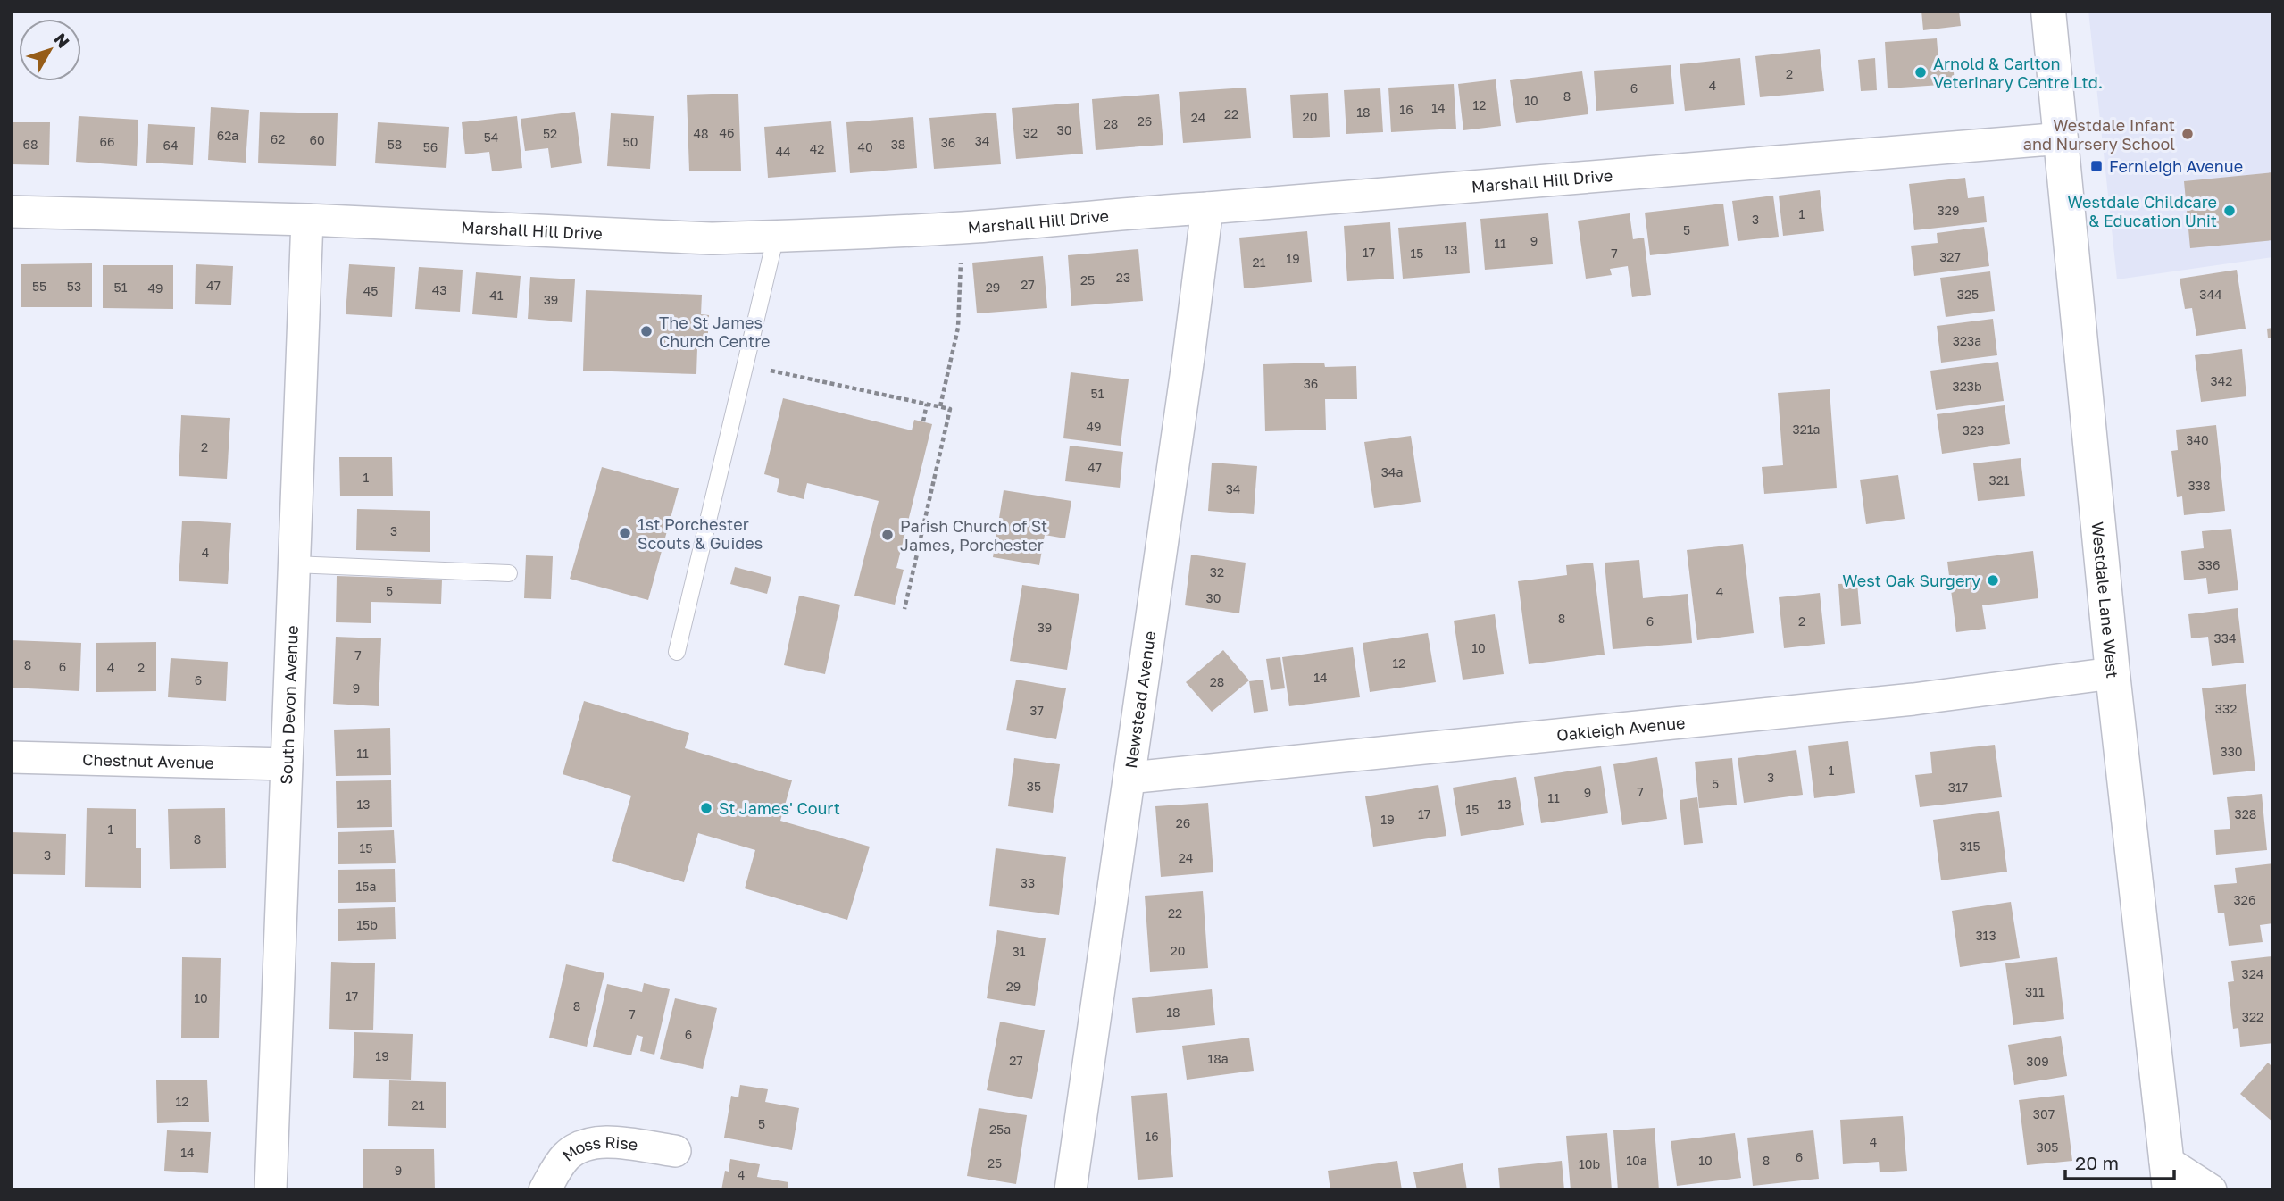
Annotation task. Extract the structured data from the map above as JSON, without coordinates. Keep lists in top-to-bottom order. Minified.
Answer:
{"streets":{"street":["Marshall Hill Drive","Westdale Lane West","Newstead Avenue","South Devon Avenue","Oakleigh Avenue","Chestnut Avenue","Moss Rise"]},"crossings":[["Marshall Hill Drive","Westdale Lane West"],["Marshall Hill Drive","Newstead Avenue"],["Marshall Hill Drive","South Devon Avenue"],["Westdale Lane West","Oakleigh Avenue"],["Newstead Avenue","Oakleigh Avenue"],["South Devon Avenue","Chestnut Avenue"]],"places":{"other":["Arnold & Carlton Veterinary Centre Ltd.","Westdale Infant and Nursery School","Westdale Childcare & Education Unit","The St James Church Centre","1st Porchester Scouts & Guides","Parish Church of St James, Porchester","West Oak Surgery","St James' Court"],"transit":["Fernleigh Avenue"]},"house_numbers":["2","4","6","8","10","12","14","16","18","22","20","24","26","28","30","46","32","52","48","62a","54","62","60","34","66","50","36","68","58","38","64","56","40","42","44","329","1","3","5","9","11","13","17","15","7","327","19","21","23","25","27","47","55","53","51","29","49","43","45","325","344","41","39","323a","342","36","323b","51","49","321a","323","340","2","47","34a","1","321","338","34","3","4","336","32","5","4","30","8","6","2","39","334","10","7","12","8","6","4","2","14","6","28","9","332","37","330","11","1","3","5","35","317","7","9","11","13","13","15","17","328","19","26","1","8","315","15","3","24","33","15a","326","22","15b","313","20","31","324","29","311","17","10","8","18","7","322","6","19","18a","27","309","12","21","307","5","25a","16","4","305","14","6","10a","10","8","25","10b","9","4"],"scale_bar":"20 m","north":"top right"}
